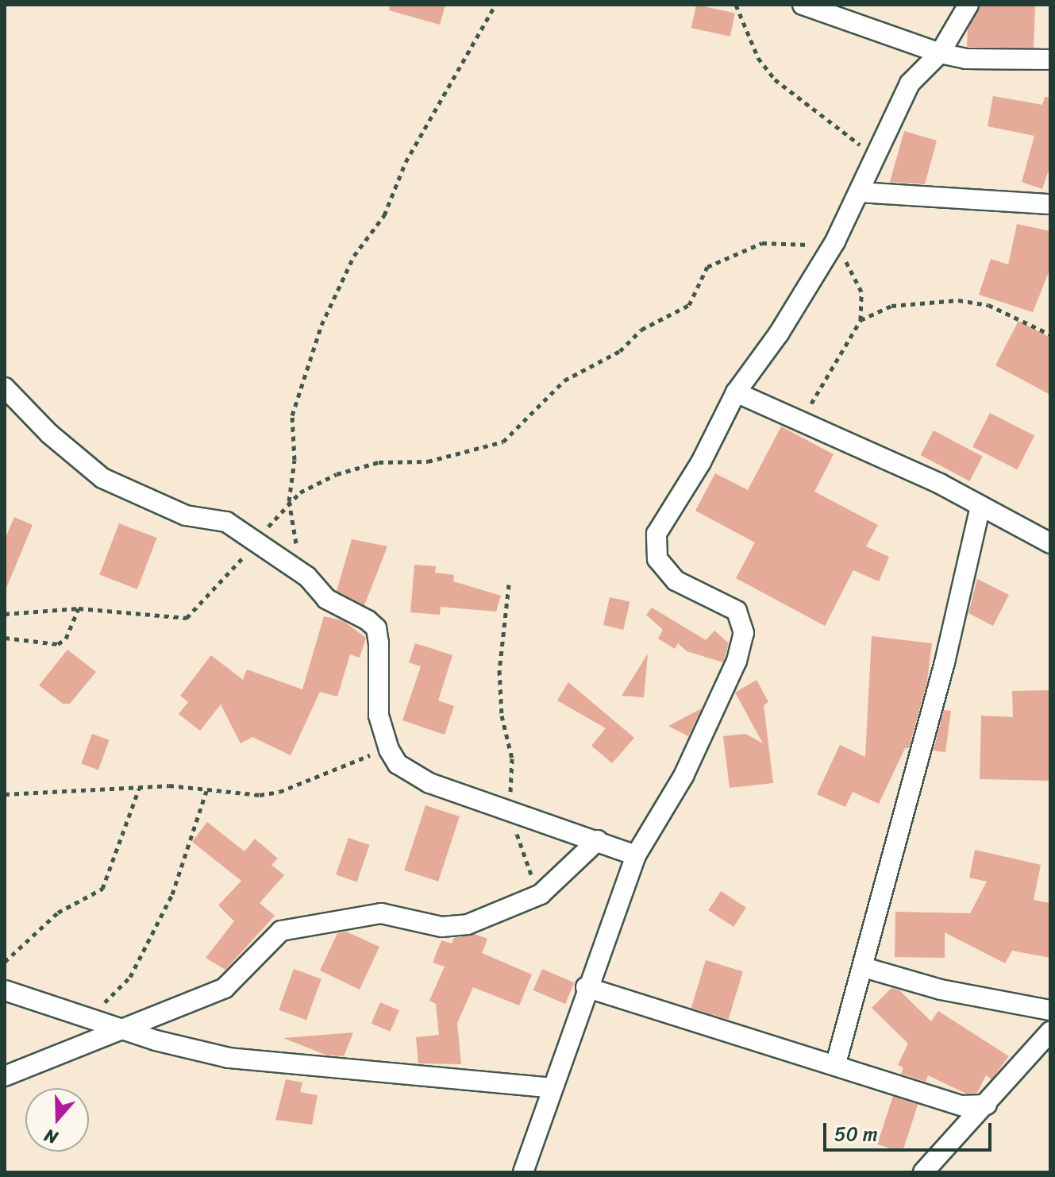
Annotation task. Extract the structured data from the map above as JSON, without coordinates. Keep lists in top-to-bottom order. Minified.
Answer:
{"scale_bar":"50 m","north":"bottom"}
